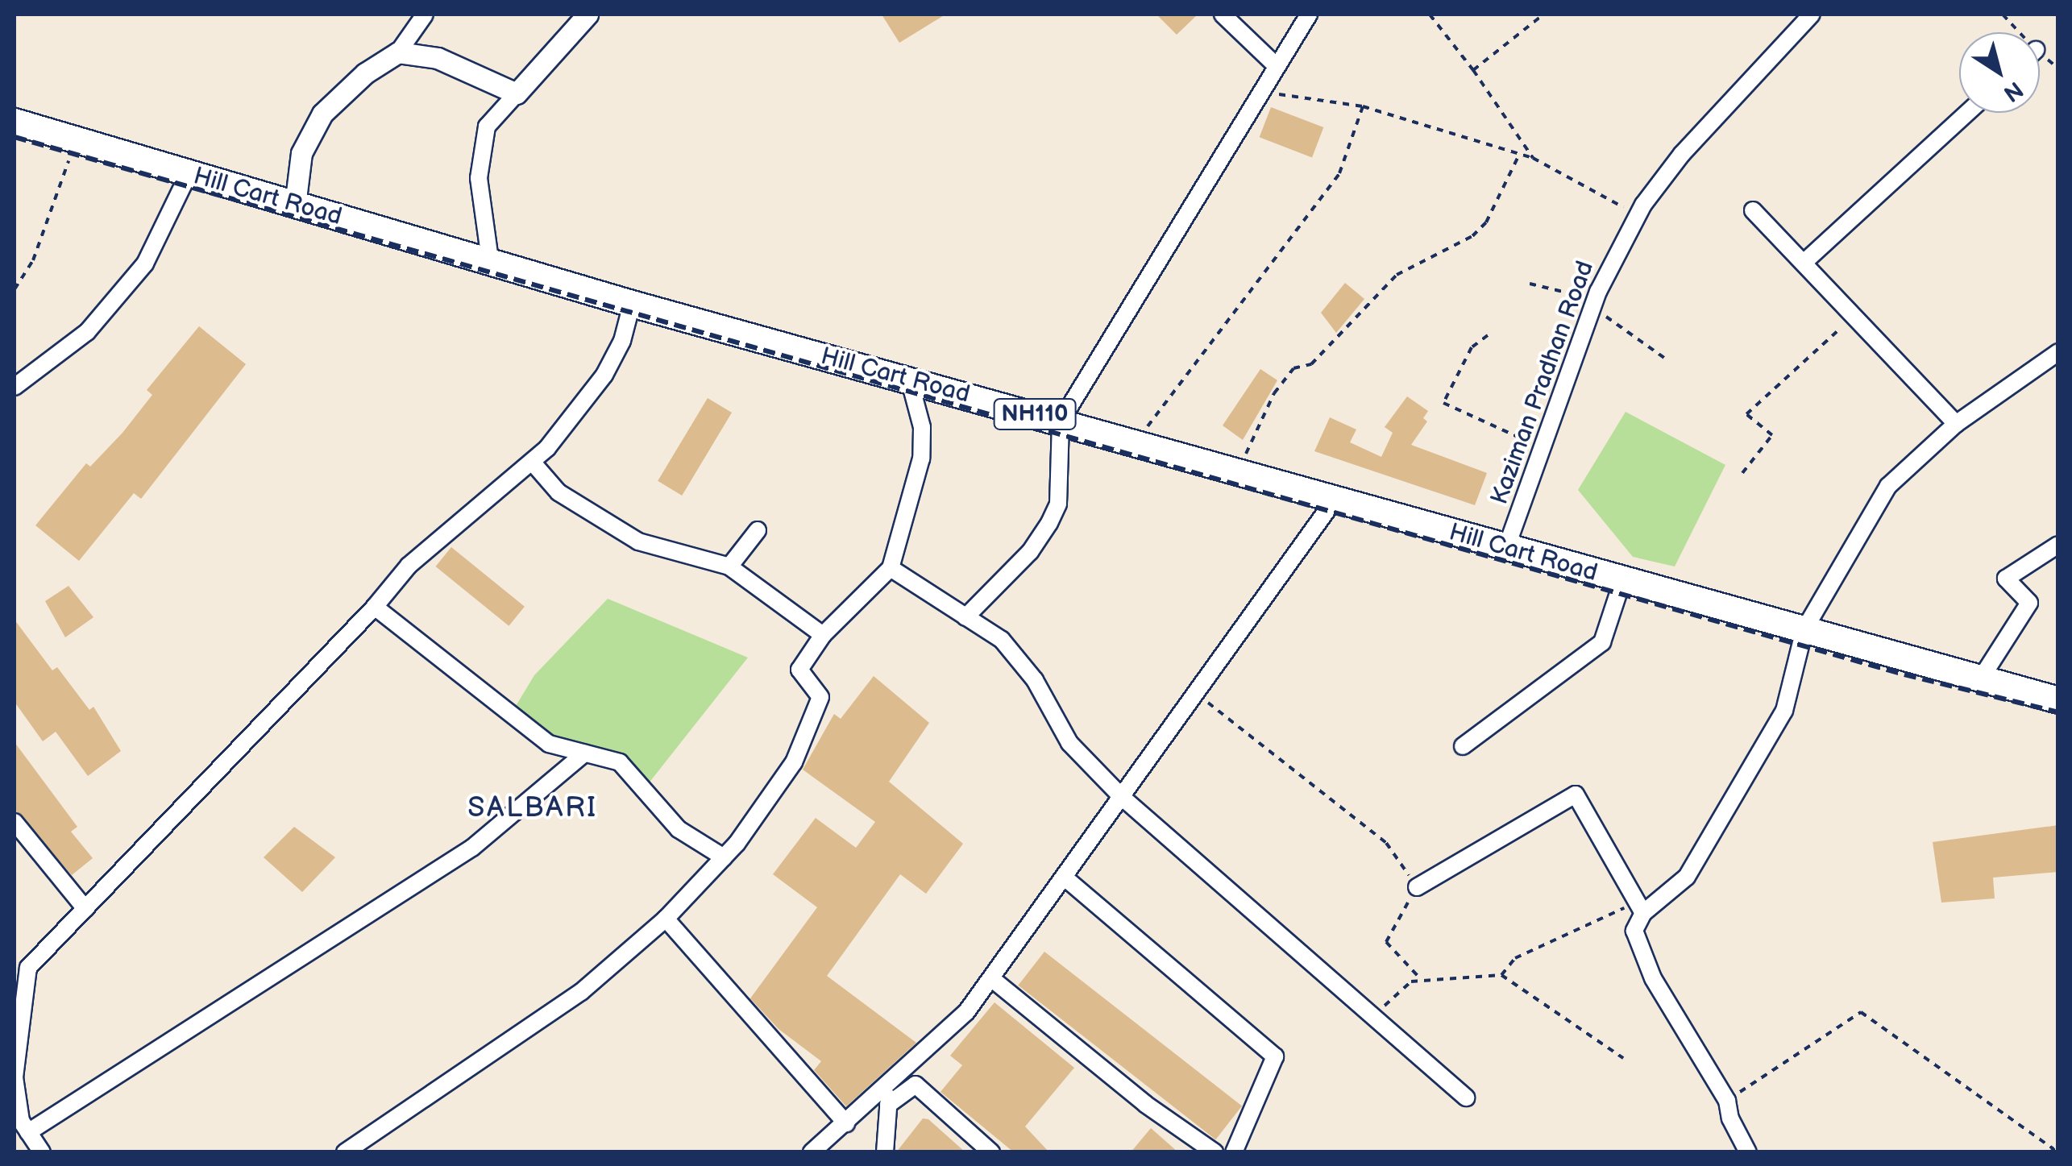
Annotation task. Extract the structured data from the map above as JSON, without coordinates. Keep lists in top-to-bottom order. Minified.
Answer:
{"streets":{"highway":["Hill Cart Road","NH110"],"street":["Kaziman Pradhan Road"]},"crossings":[["Hill Cart Road","Kaziman Pradhan Road"]],"districts":["SALBARI"],"north":"bottom right"}
